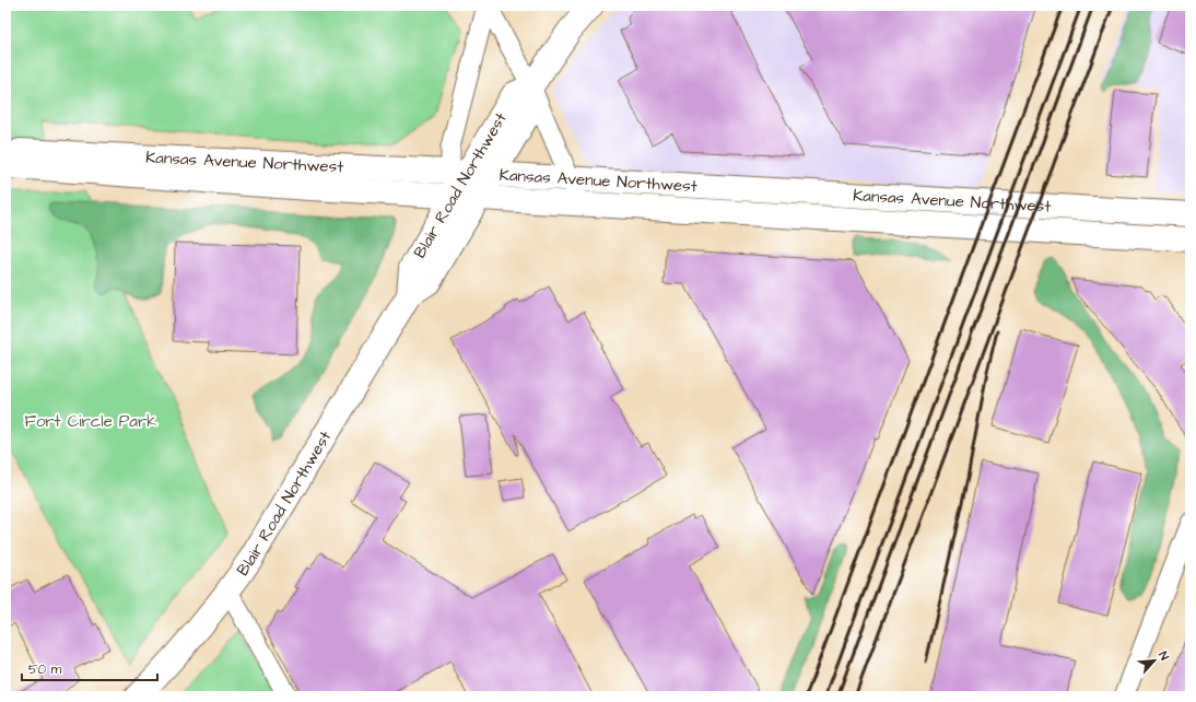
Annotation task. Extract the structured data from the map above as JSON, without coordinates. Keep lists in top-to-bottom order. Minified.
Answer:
{"streets":{"street":["Kansas Avenue Northwest","Blair Road Northwest"]},"crossings":[["Kansas Avenue Northwest","Blair Road Northwest"]],"parks":["Fort Circle Park"],"scale_bar":"50 m","north":"top right"}
